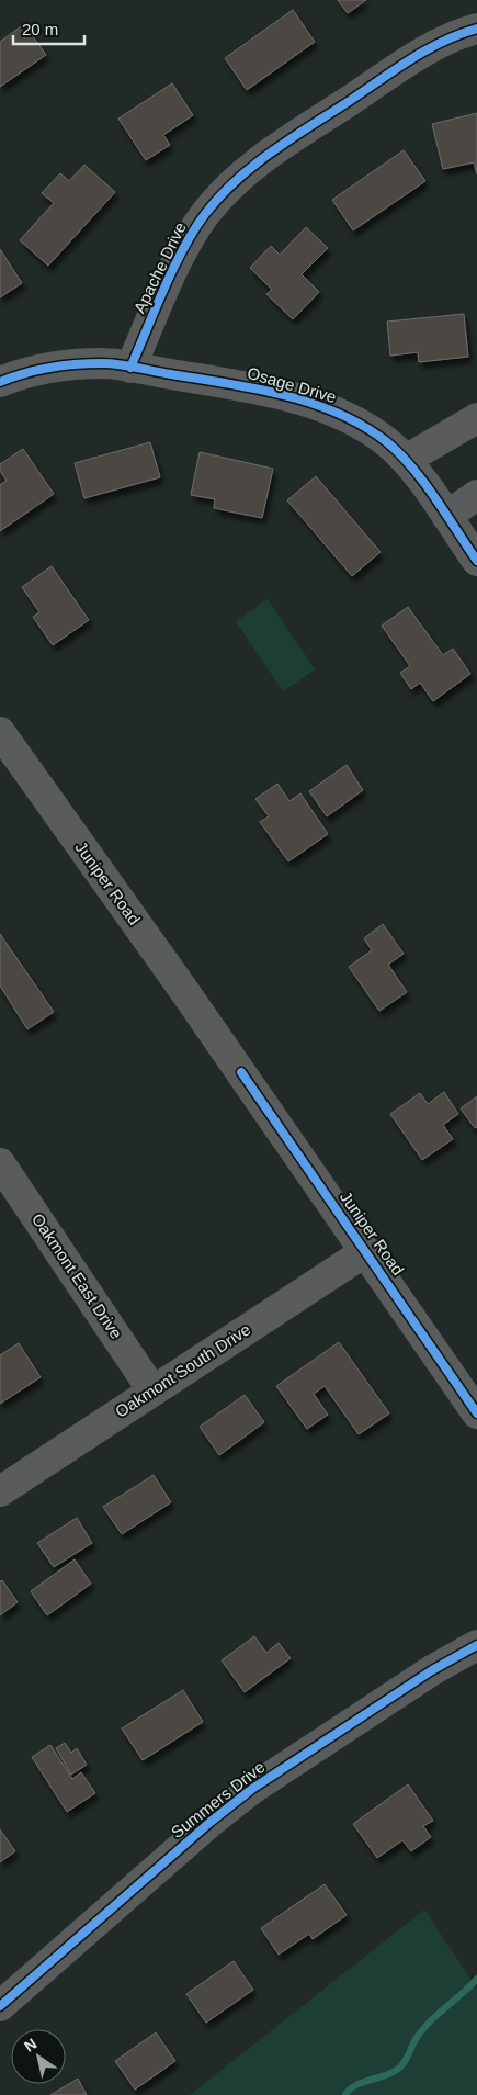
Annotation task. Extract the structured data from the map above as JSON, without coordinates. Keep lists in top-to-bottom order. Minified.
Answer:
{"streets":{"street":["Apache Drive","Osage Drive","Juniper Road","Oakmont East Drive","Oakmont South Drive","Summers Drive"]},"crossings":[["Apache Drive","Osage Drive"],["Juniper Road","Oakmont South Drive"],["Oakmont East Drive","Oakmont South Drive"]],"scale_bar":"20 m","north":"top left"}
